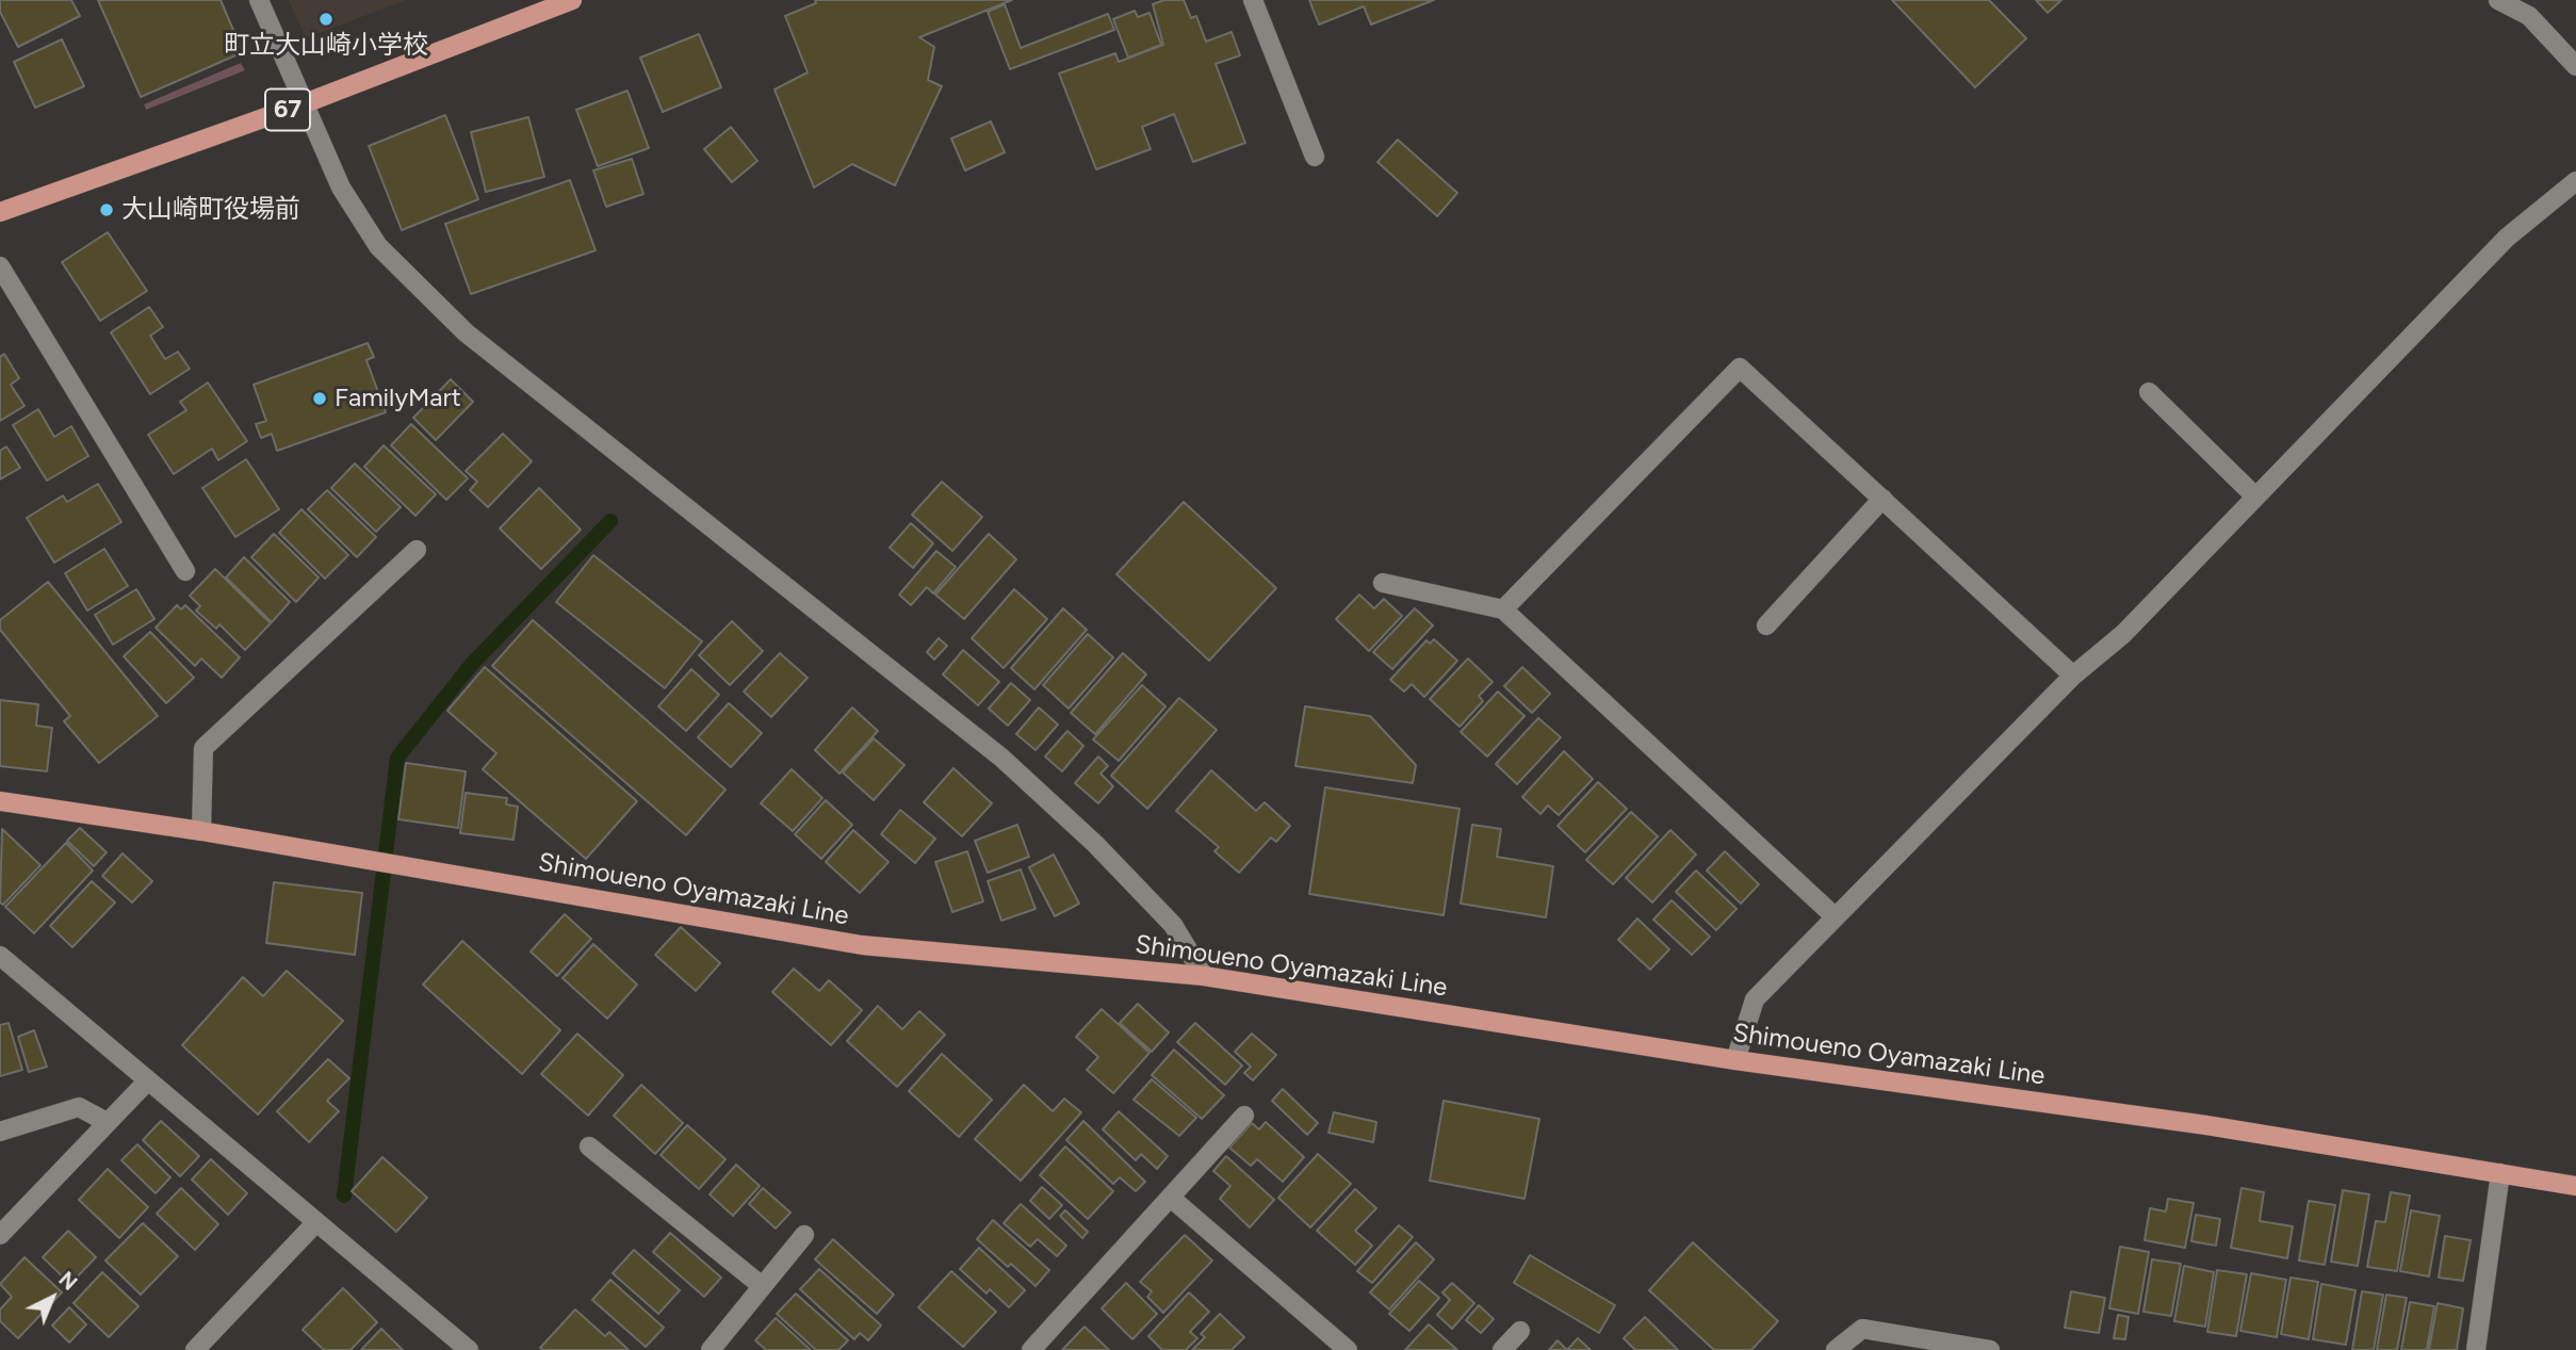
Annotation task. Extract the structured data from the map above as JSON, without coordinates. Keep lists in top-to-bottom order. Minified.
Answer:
{"streets":{"main road":["67","Shimoueno Oyamazaki Line"]},"places":["町立大山崎小学校","大山崎町役場前","FamilyMart"],"north":"top right"}
